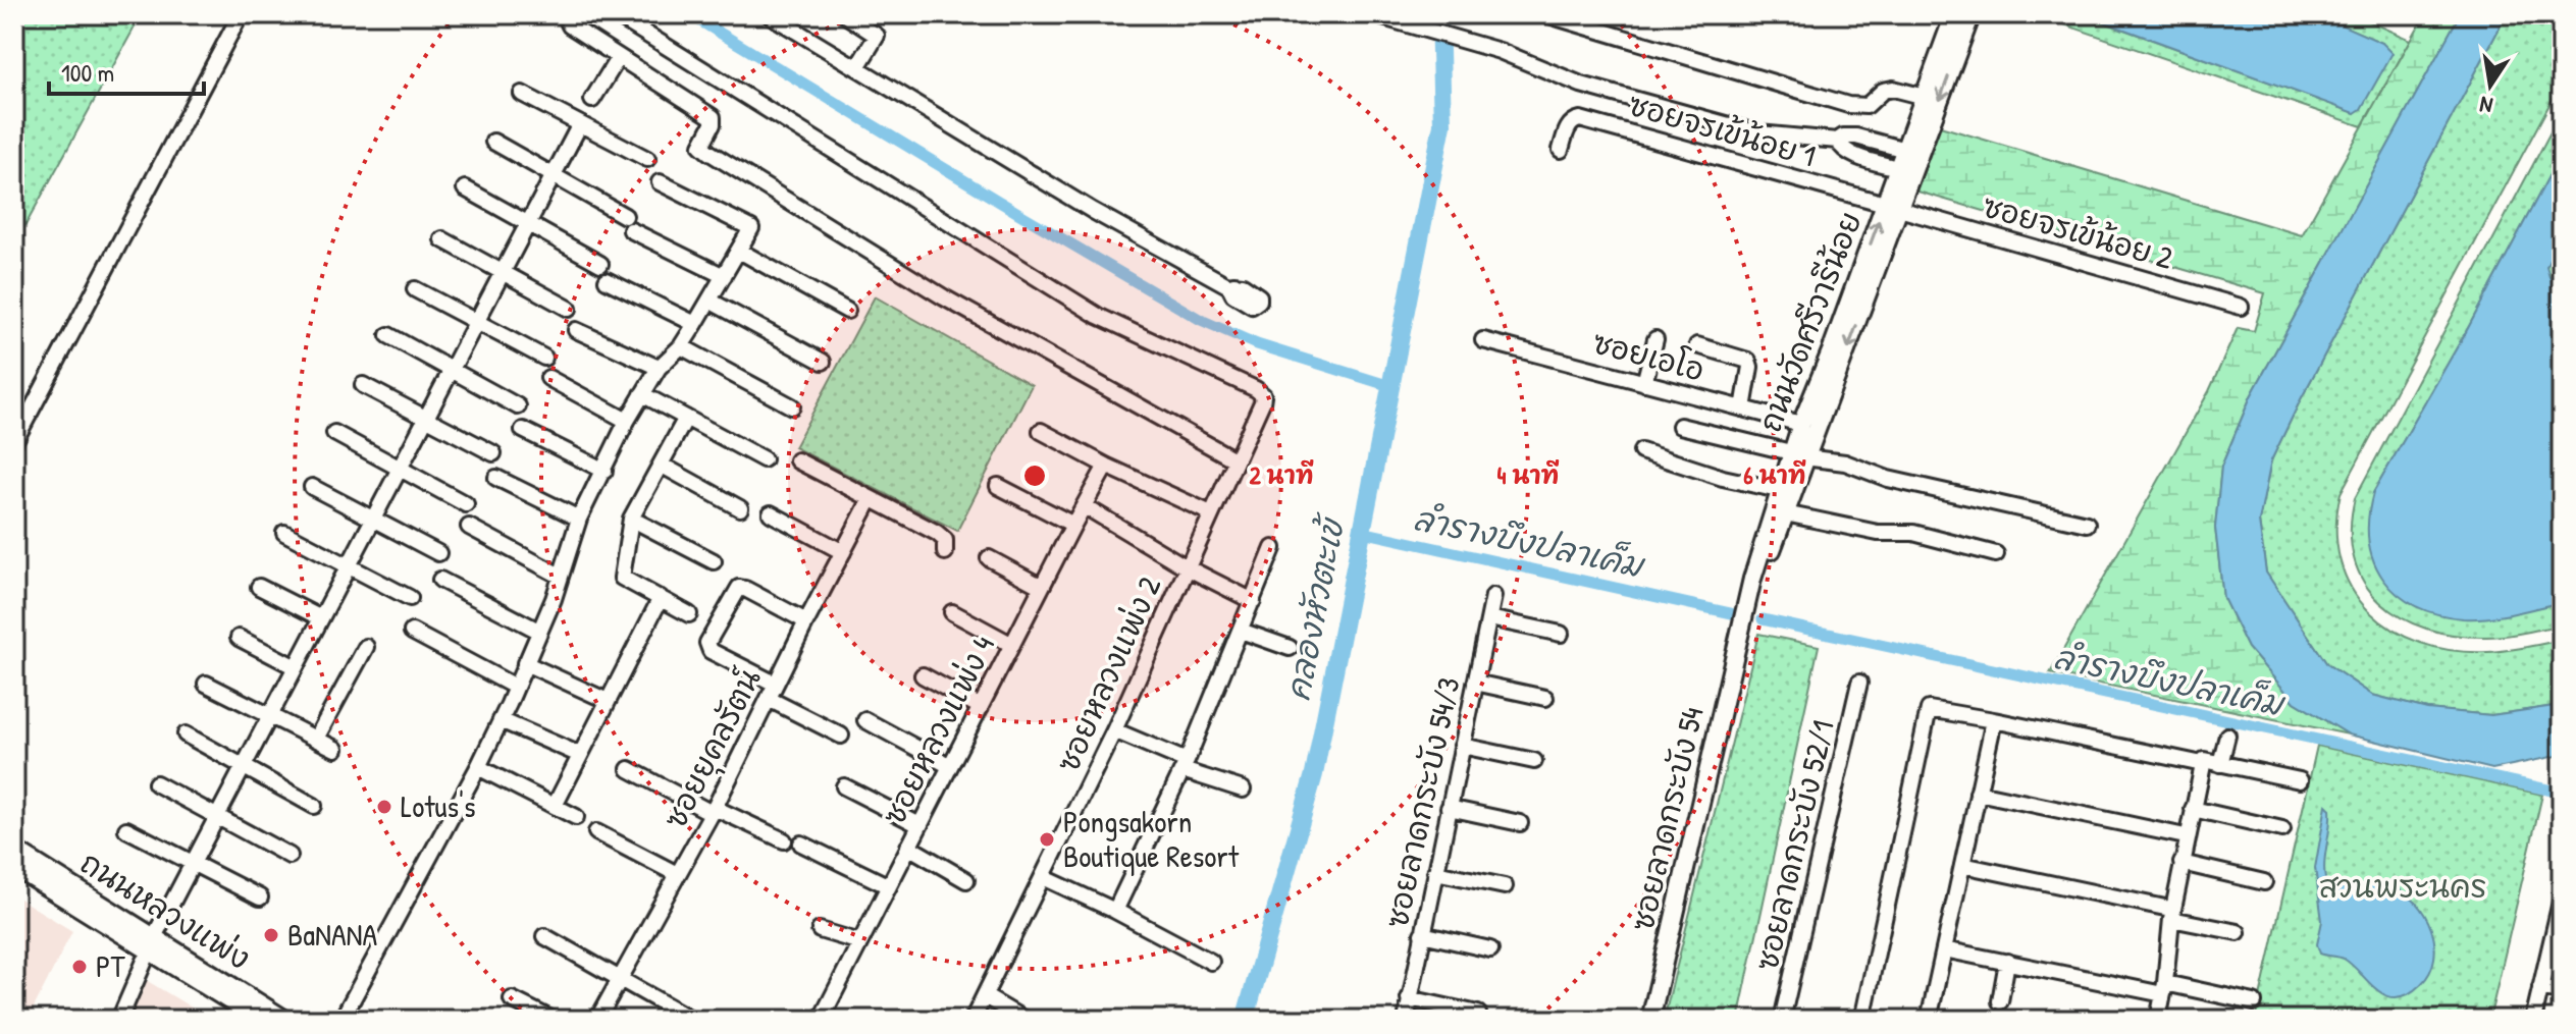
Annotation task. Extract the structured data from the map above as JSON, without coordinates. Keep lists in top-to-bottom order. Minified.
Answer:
{"streets":{"main road":["ถนนวัดศรีวารีน้อย","ซอยลาดกระบัง 54","ถนนหลวงแพ่ง"],"street":["ซอยจรเข้น้อย 1","ซอยจรเข้น้อย 2","ซอยเอโอ","ซอยหลวงแพ่ง 2","ซอยหลวงแพ่ง 4","ซอยยุคลรัตน์","ซอยลาดกระบัง 54/3","ซอยลาดกระบัง 52/1"]},"crossings":[["ซอยจรเข้น้อย 1","ซอยจรเข้น้อย 2"],["ซอยจรเข้น้อย 1","ถนนวัดศรีวารีน้อย"],["ซอยจรเข้น้อย 2","ถนนวัดศรีวารีน้อย"],["ถนนวัดศรีวารีน้อย","ซอยเอโอ"],["ถนนวัดศรีวารีน้อย","ซอยลาดกระบัง 54"]],"water":["ลำรางบึงปลาเค็ม","คลองหัวตะเข้"],"parks":["สวนพระนคร"],"places":["Lotus's","Pongsakorn Boutique Resort","BaNANA","PT"],"scale_bar":"100 m","north":"bottom","rings":["2 นาที","4 นาที","6 นาที"]}
